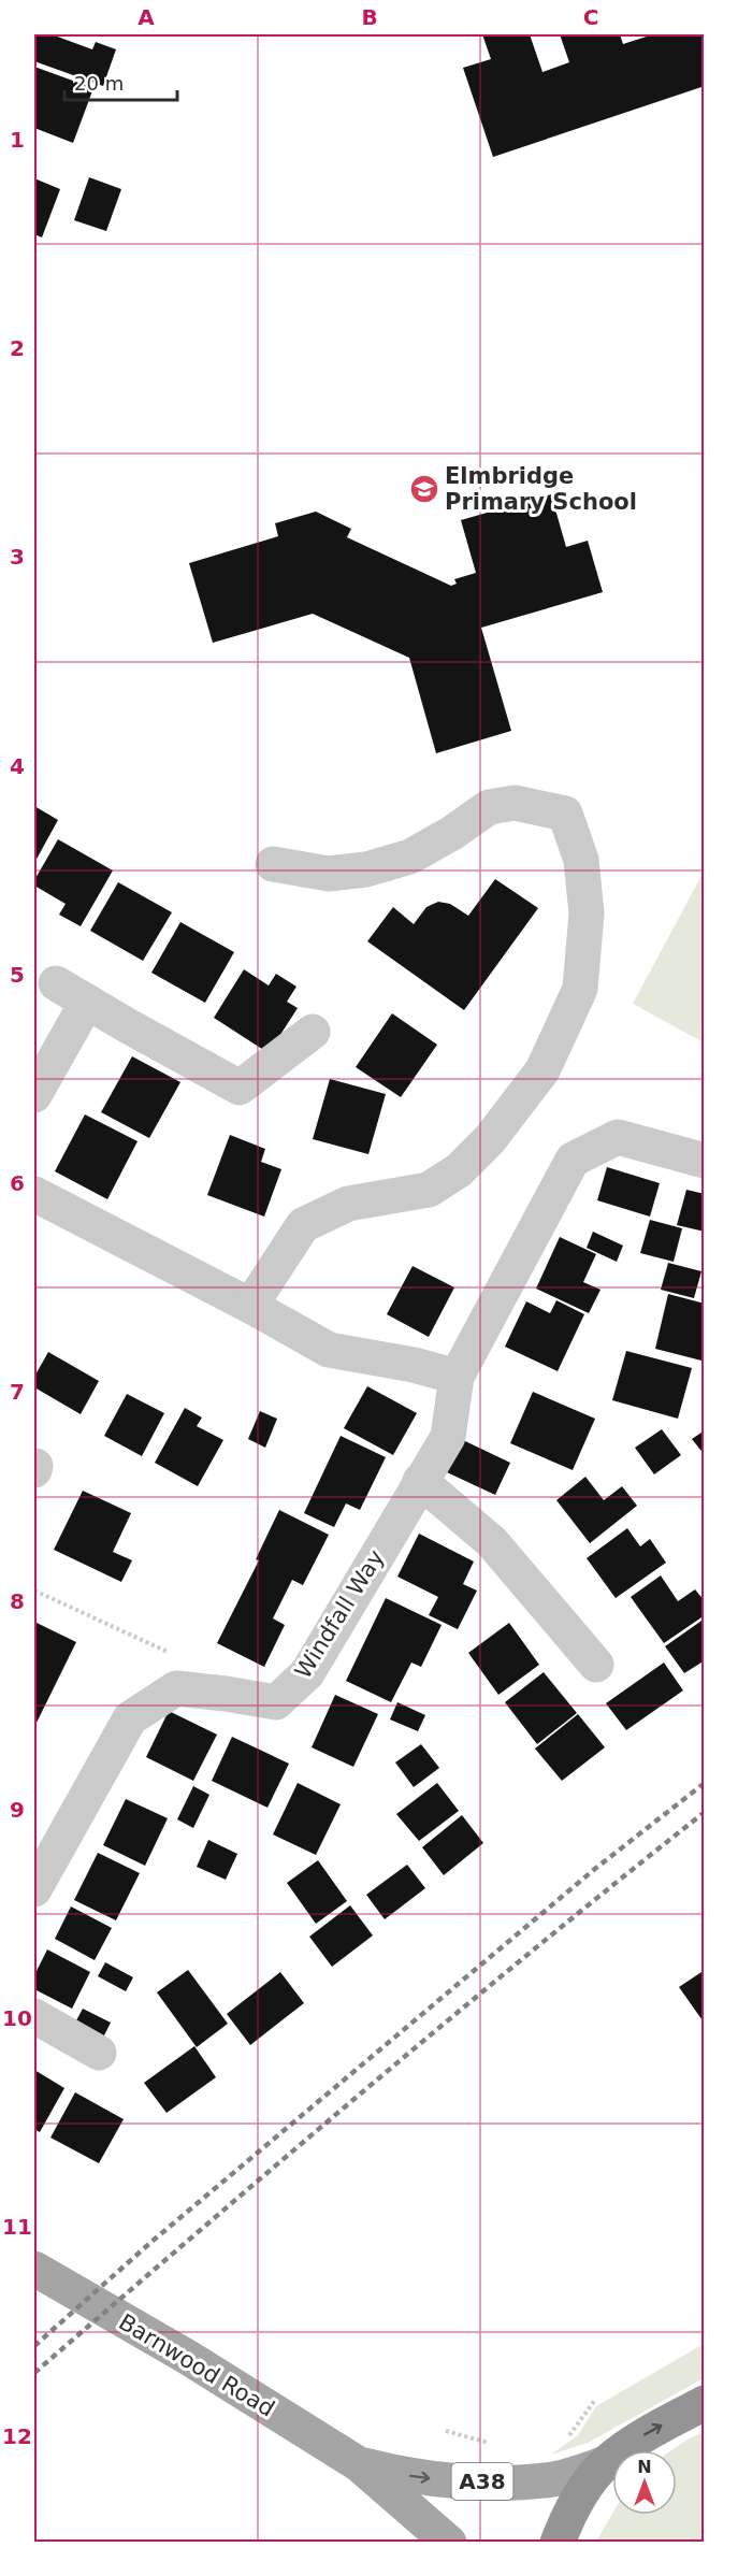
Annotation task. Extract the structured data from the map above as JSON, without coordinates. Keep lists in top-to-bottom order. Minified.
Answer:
{"streets":{"highway":["A38"],"main road":["Barnwood Road"],"street":["Windfall Way"]},"crossings":[["Barnwood Road","A38"]],"places":{"school or university":["Elmbridge Primary School"]},"scale_bar":"20 m","north":"top","grid":{"columns":["A","B","C"],"rows":["1","2","3","4","5","6","7","8","9","10","11","12"]}}
